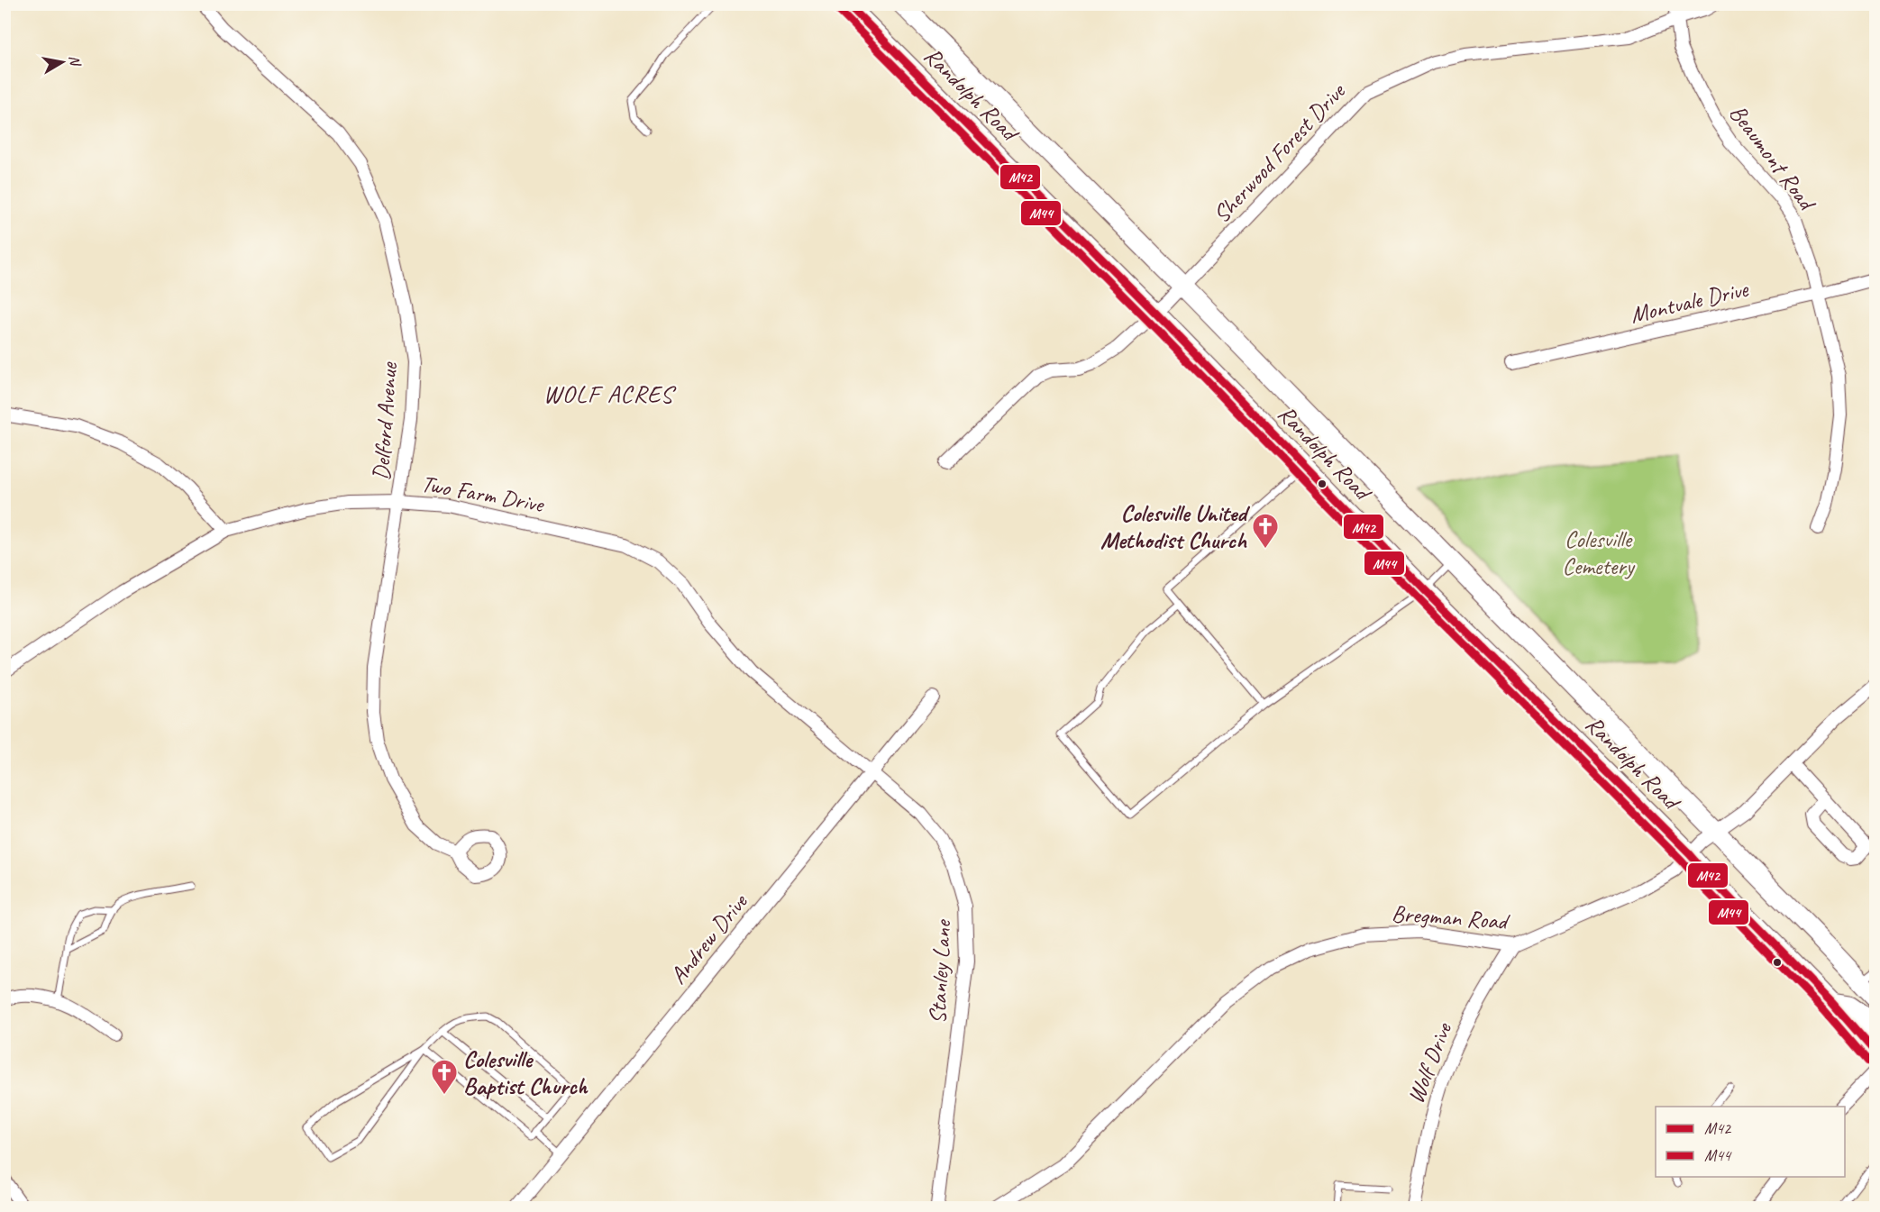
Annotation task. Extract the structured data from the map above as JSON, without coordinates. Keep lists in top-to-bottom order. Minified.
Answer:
{"streets":{"main road":["Randolph Road"],"street":["Sherwood Forest Drive","Beaumont Road","Montvale Drive","Delford Avenue","Two Farm Drive","Bregman Road","Andrew Drive","Stanley Lane","Wolf Drive"]},"crossings":[["Randolph Road","Sherwood Forest Drive"],["Randolph Road","Bregman Road"],["Sherwood Forest Drive","Beaumont Road"],["Beaumont Road","Montvale Drive"],["Delford Avenue","Two Farm Drive"],["Two Farm Drive","Andrew Drive"],["Two Farm Drive","Stanley Lane"],["Bregman Road","Wolf Drive"],["Andrew Drive","Stanley Lane"]],"districts":["WOLF ACRES"],"parks":["Colesville Cemetery"],"places":{"church":["Colesville United Methodist Church","Colesville Baptist Church"]},"lines":["transit line M42","transit line M44"],"legend":["M42","M44"],"north":"right"}
